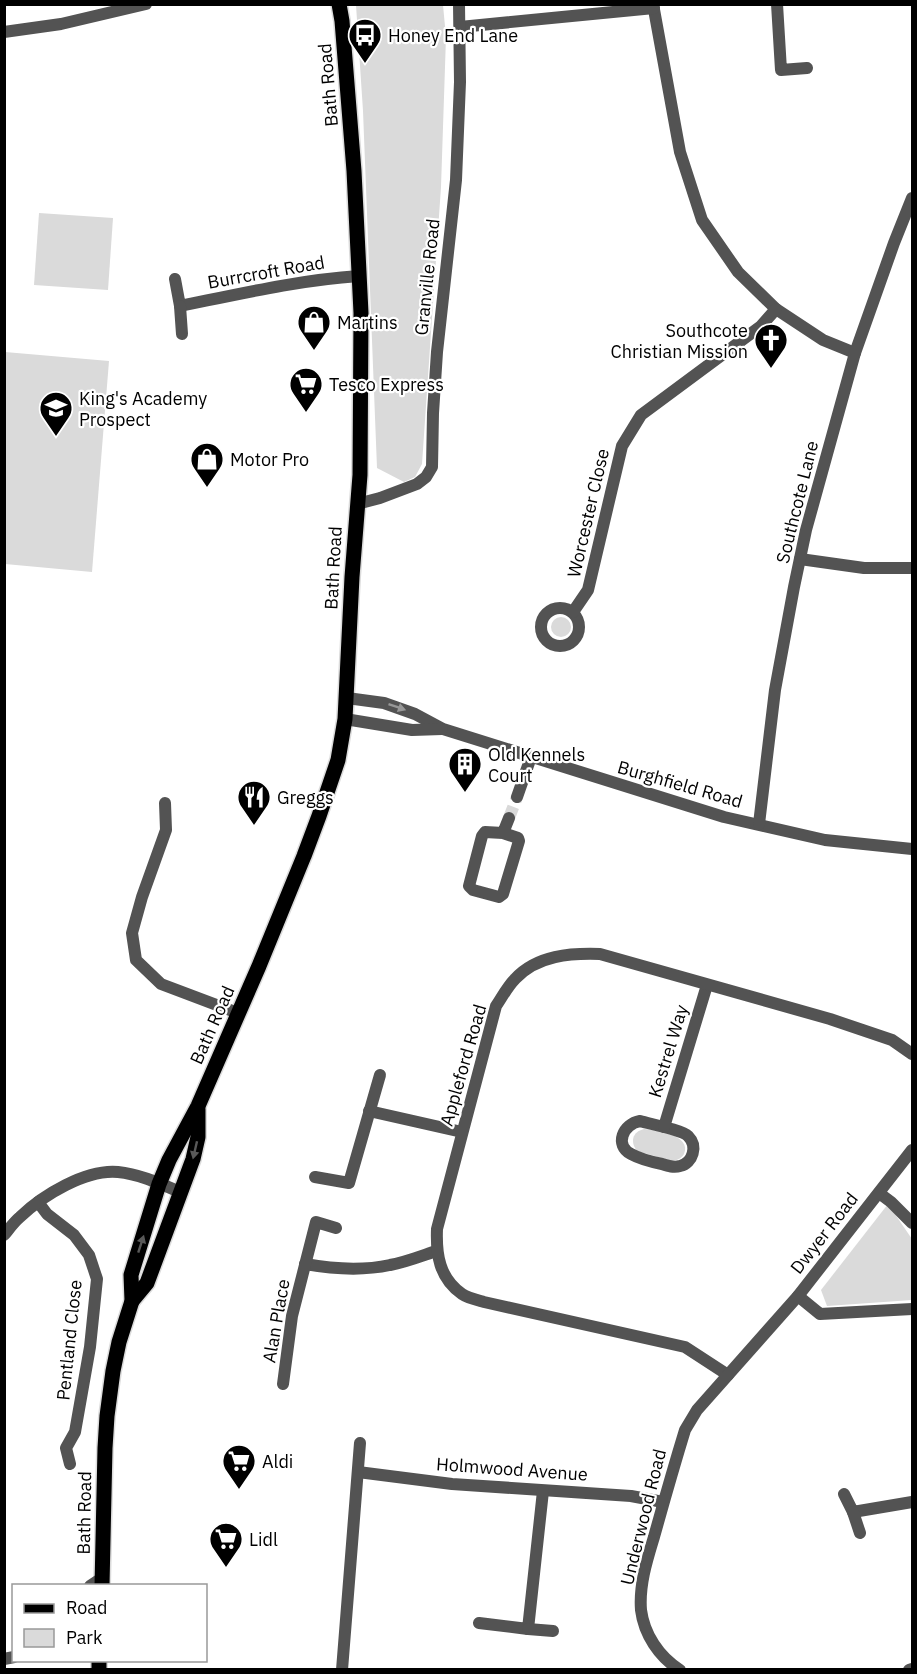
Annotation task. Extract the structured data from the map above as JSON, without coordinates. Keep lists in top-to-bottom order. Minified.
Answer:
{"streets":{"main road":["Bath Road"],"street":["Burrcroft Road","Granville Road","Southcote Lane","Worcester Close","Burghfield Road","Kestrel Way","Appleford Road","Dwyer Road","Alan Place","Pentland Close","Holmwood Avenue","Underwood Road"]},"crossings":[["Bath Road","Burrcroft Road"],["Bath Road","Granville Road"],["Bath Road","Burghfield Road"],["Southcote Lane","Burghfield Road"],["Kestrel Way","Appleford Road"],["Appleford Road","Dwyer Road"],["Appleford Road","Alan Place"],["Appleford Road","Underwood Road"],["Dwyer Road","Underwood Road"],["Holmwood Avenue","Underwood Road"]],"places":{"bus stop":["Honey End Lane"],"shop":["Martins","Motor Pro"],"church":["Southcote Christian Mission"],"supermarket":["Tesco Express","Aldi","Lidl"],"school or university":["King's Academy Prospect"],"building":["Old Kennels Court"],"restaurant":["Greggs"]},"legend":["Road","Park"]}
